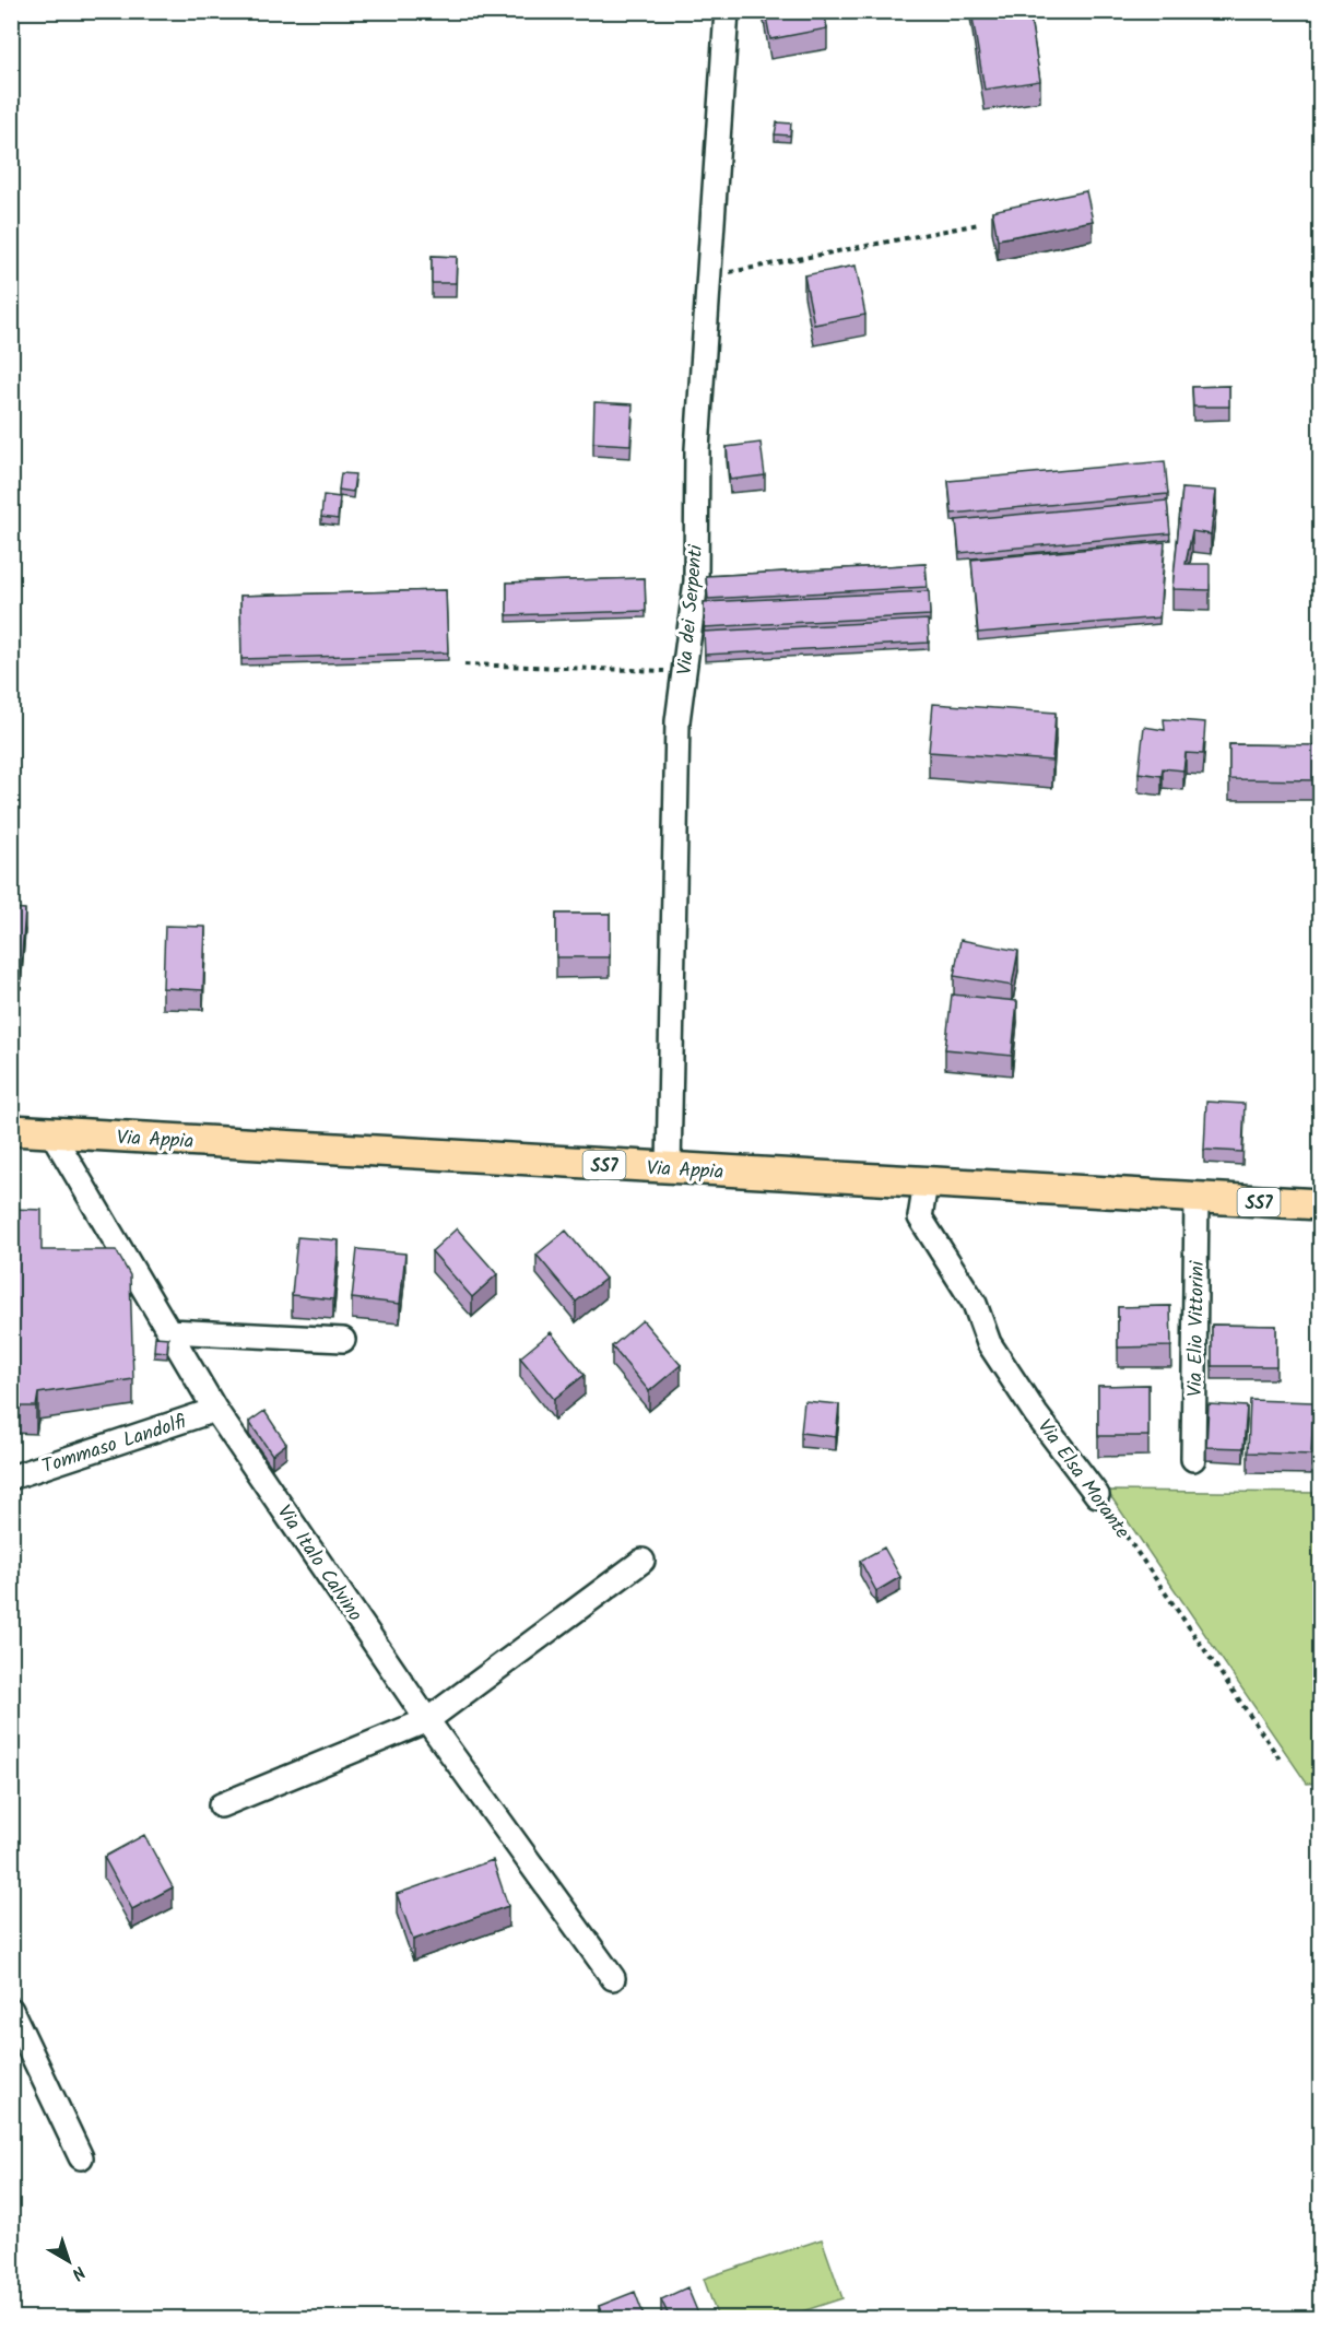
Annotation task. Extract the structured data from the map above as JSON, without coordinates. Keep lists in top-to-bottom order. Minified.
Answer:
{"streets":{"main road":["Via Appia","SS7"],"street":["Via dei Serpenti","Via Elio Vittorini","Tommaso Landolfi","Via Elsa Morante","Via Italo Calvino"]},"crossings":[["Via dei Serpenti","Via Appia"],["Via Appia","Via Elio Vittorini"],["Via Appia","Via Elsa Morante"],["Via Appia","Via Italo Calvino"],["Tommaso Landolfi","Via Italo Calvino"]],"north":"bottom right"}
